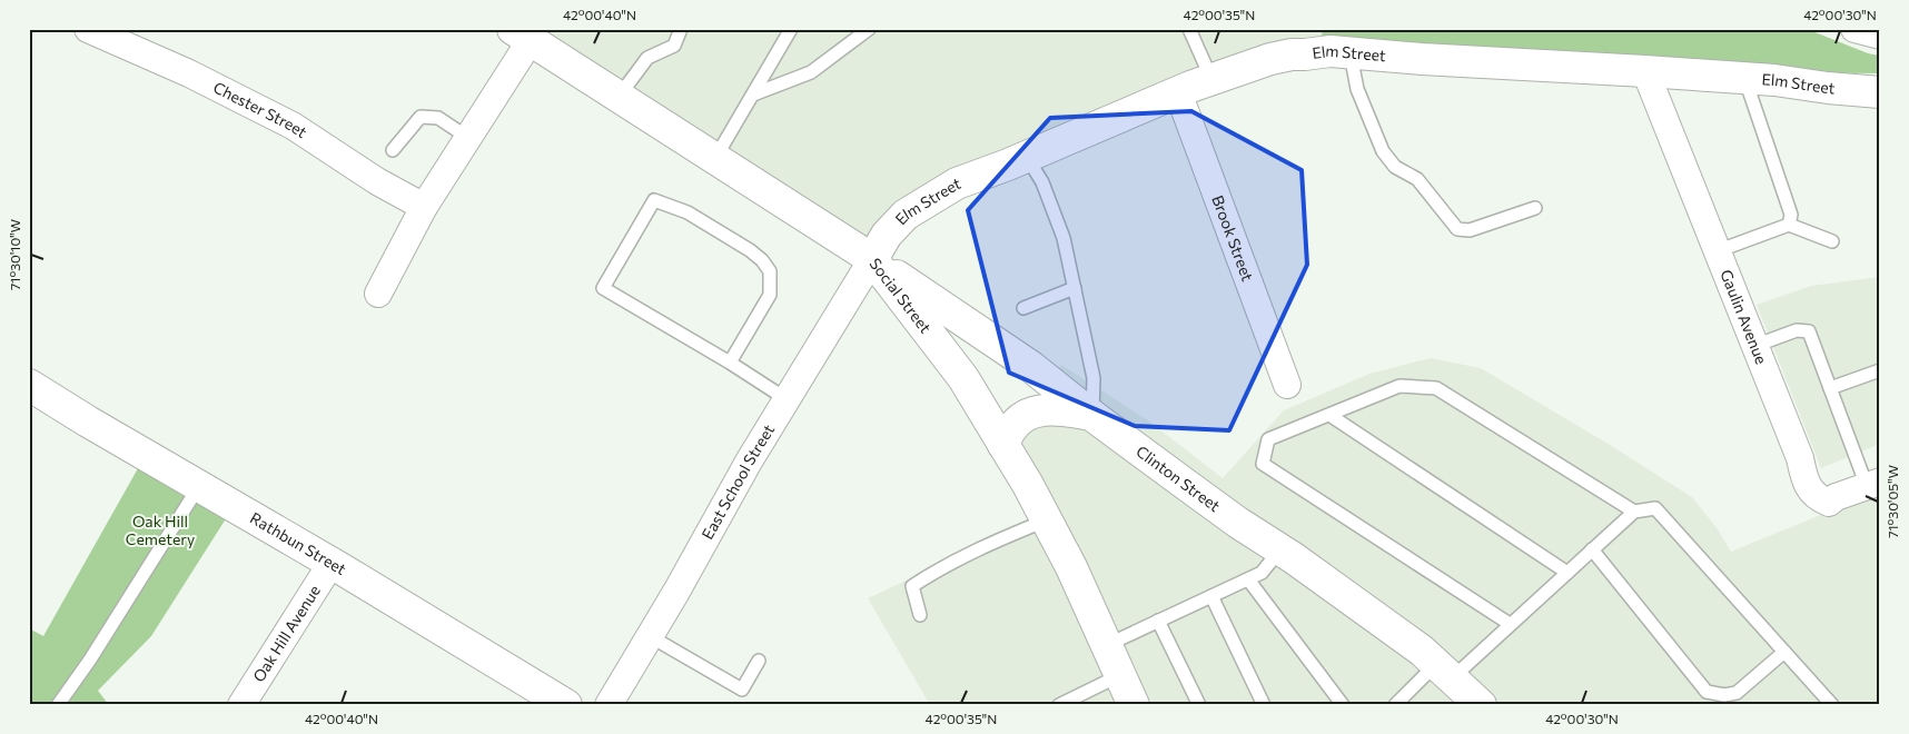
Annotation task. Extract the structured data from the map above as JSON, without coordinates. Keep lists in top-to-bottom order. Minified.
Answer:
{"streets":{"main road":["Elm Street","Social Street","Clinton Street","Rathbun Street"],"street":["Chester Street","Brook Street","Gaulin Avenue","East School Street","Oak Hill Avenue"]},"crossings":[["Elm Street","Brook Street"],["Elm Street","Social Street"],["Elm Street","Gaulin Avenue"],["Elm Street","Clinton Street"],["Elm Street","East School Street"],["Social Street","Clinton Street"],["Social Street","East School Street"],["Clinton Street","East School Street"],["Rathbun Street","Oak Hill Avenue"]],"parks":["Oak Hill Cemetery"],"coordinates":["42°00'40\"N","42°00'35\"N","42°00'30\"N","71°30'10\"W","71°30'05\"W"]}
